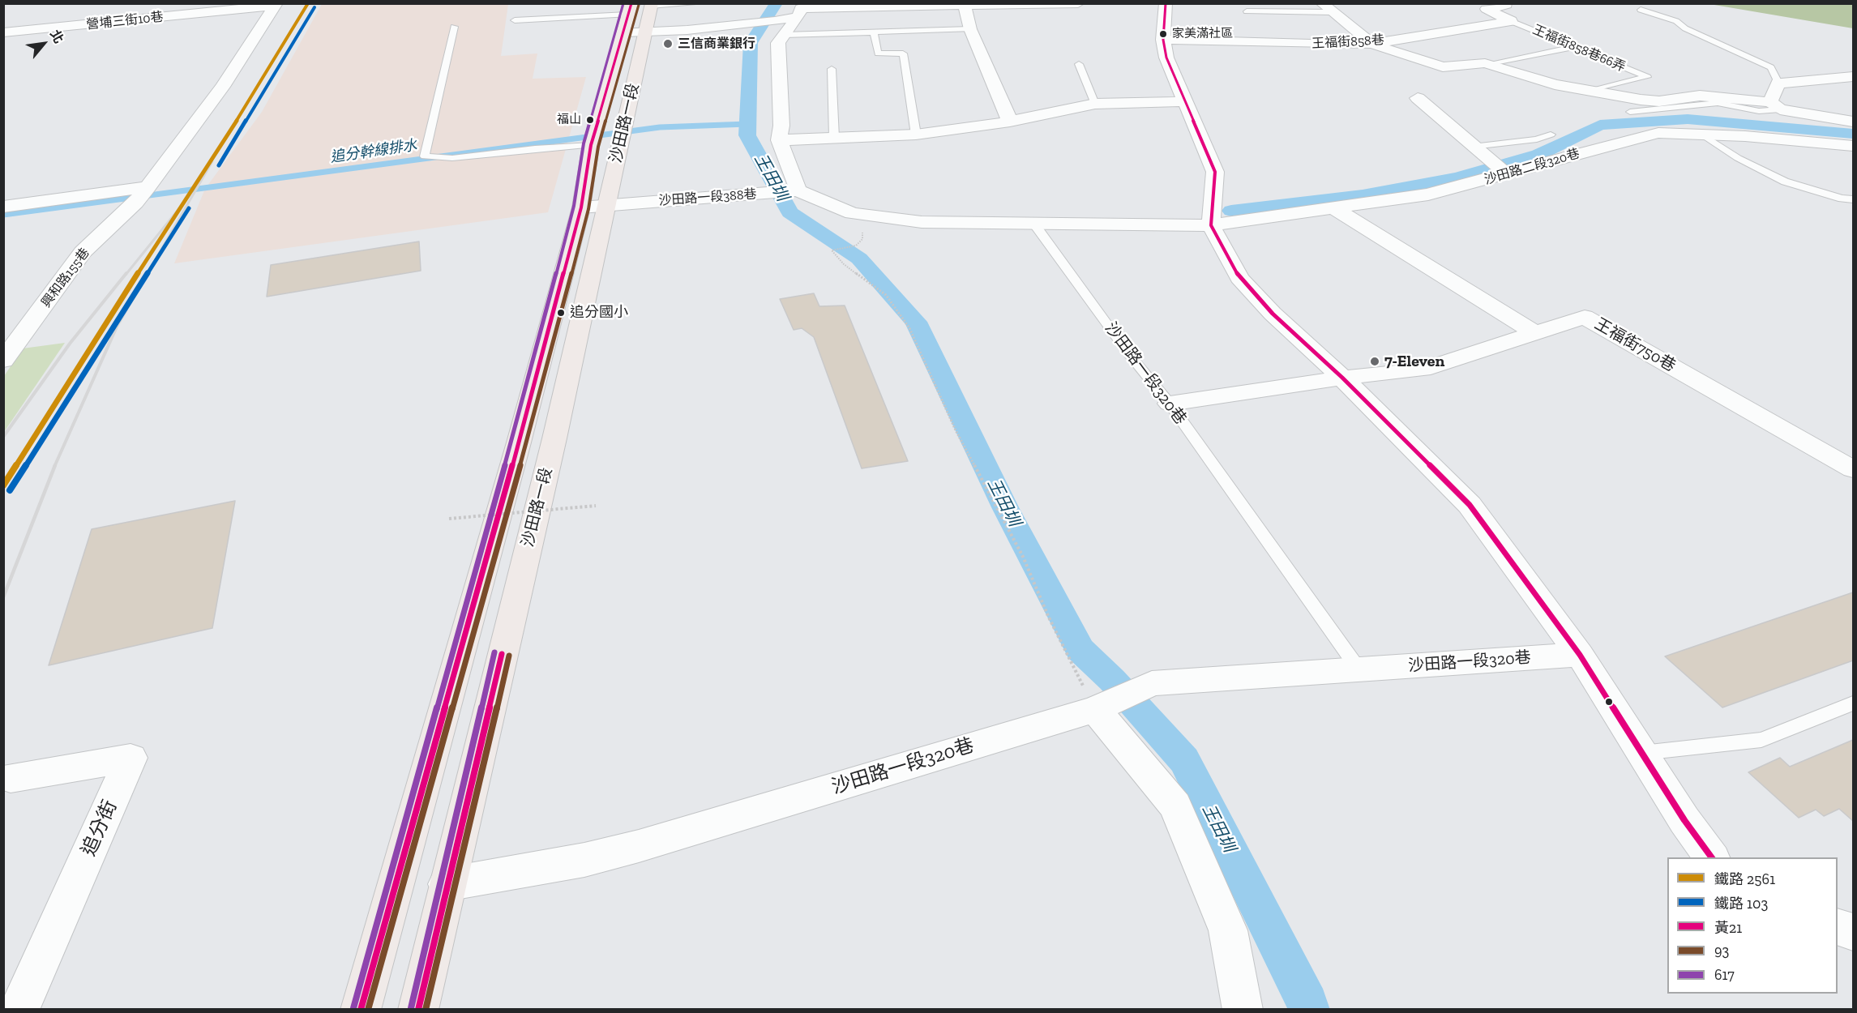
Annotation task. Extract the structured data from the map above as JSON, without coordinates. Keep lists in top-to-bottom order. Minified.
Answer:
{"streets":{"main road":["沙田路一段"],"street":["營埔三街10巷","王福街858巷","沙田路二段320巷","沙田路一段388巷","興和路155巷","王福街750巷","沙田路一段320巷","追分街"],"lane":["王福街858巷66弄"]},"crossings":[["營埔三街10巷","興和路155巷"],["王福街858巷","王福街858巷66弄"],["沙田路一段","沙田路一段388巷"],["沙田路一段","沙田路一段320巷"],["沙田路一段388巷","沙田路一段320巷"],["王福街750巷","沙田路一段320巷"]],"water":["追分幹線排水","王田圳"],"places":["家美滿社區","三信商業銀行","福山","追分國小","7-Eleven"],"lines":["rail line 2561","transit line 黃21","transit line 617","transit line 93","rail line 103"],"legend":["鐵路 2561","鐵路 103","黃21","93","617"],"north":"top right"}
